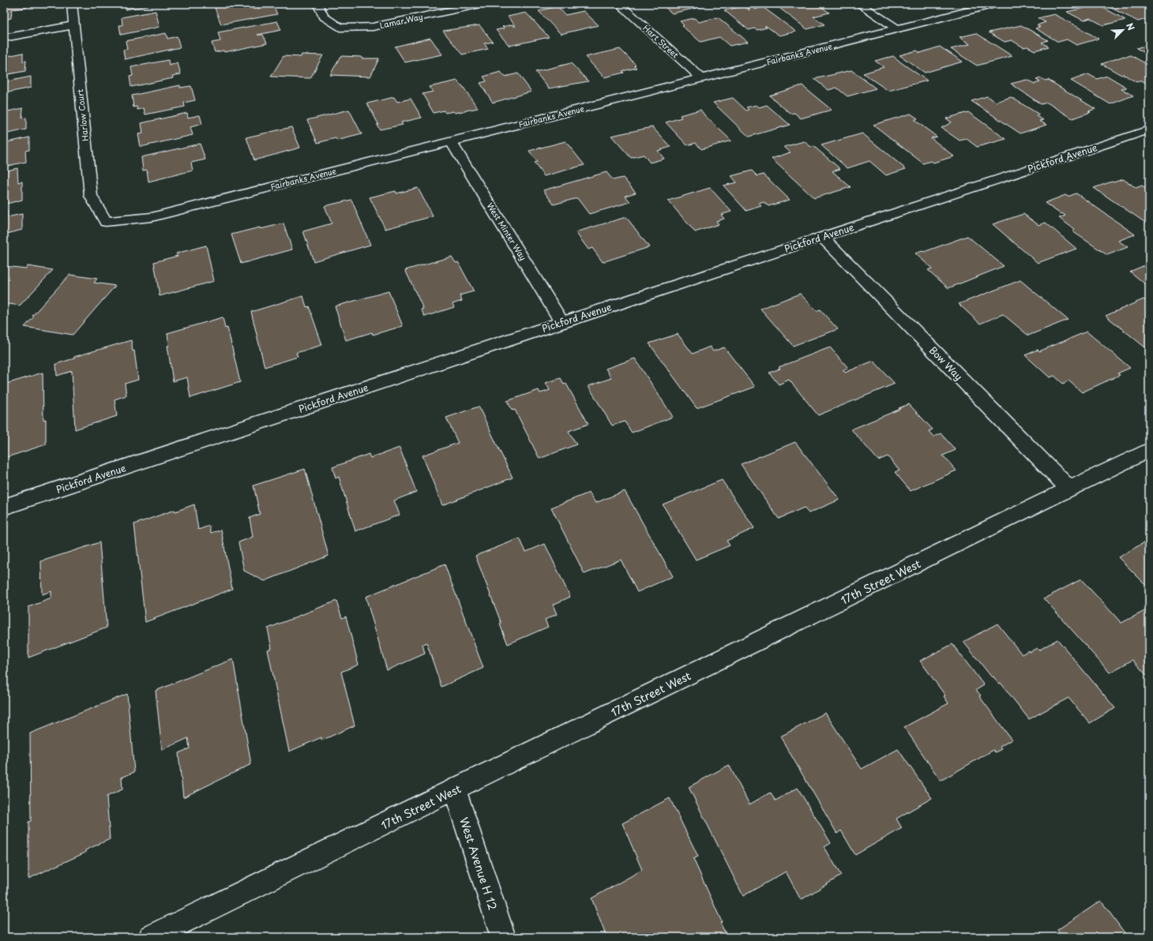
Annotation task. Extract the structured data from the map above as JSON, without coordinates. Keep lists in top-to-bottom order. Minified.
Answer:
{"streets":{"street":["Lamar Way","Hart Street","Fairbanks Avenue","Harlow Court","Pickford Avenue","West Minter Way","Bow Way","17th Street West","West Avenue H 12"]},"crossings":[["Hart Street","Fairbanks Avenue"],["Fairbanks Avenue","Harlow Court"],["Fairbanks Avenue","West Minter Way"],["Pickford Avenue","West Minter Way"],["Pickford Avenue","Bow Way"],["Bow Way","17th Street West"],["17th Street West","West Avenue H 12"]],"north":"top right"}
